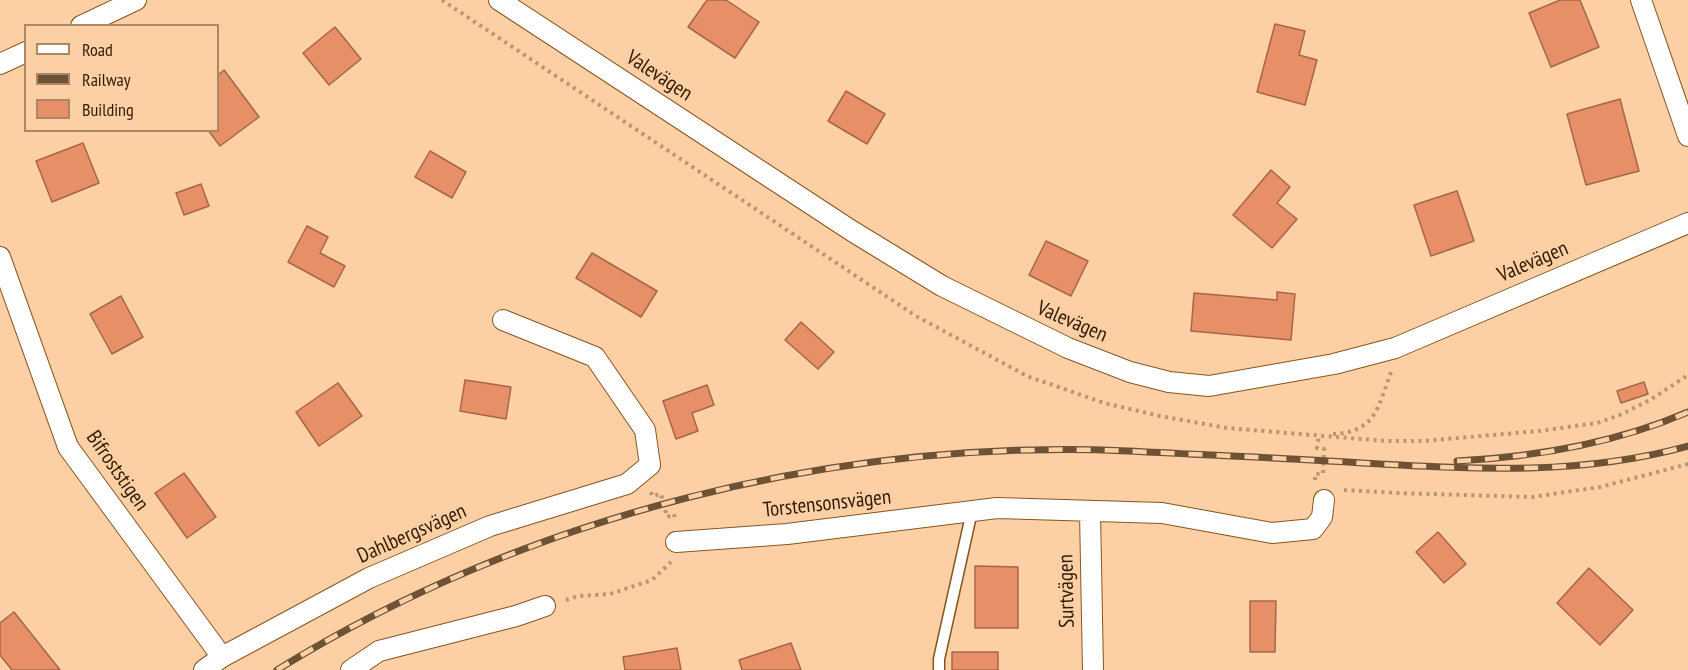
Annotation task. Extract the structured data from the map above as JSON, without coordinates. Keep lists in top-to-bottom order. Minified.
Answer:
{"streets":{"street":["Valevägen","Bifroststigen","Torstensonsvägen","Dahlbergsvägen","Surtvägen"]},"crossings":[["Bifroststigen","Dahlbergsvägen"],["Torstensonsvägen","Surtvägen"]],"legend":["Road","Railway","Building"]}
